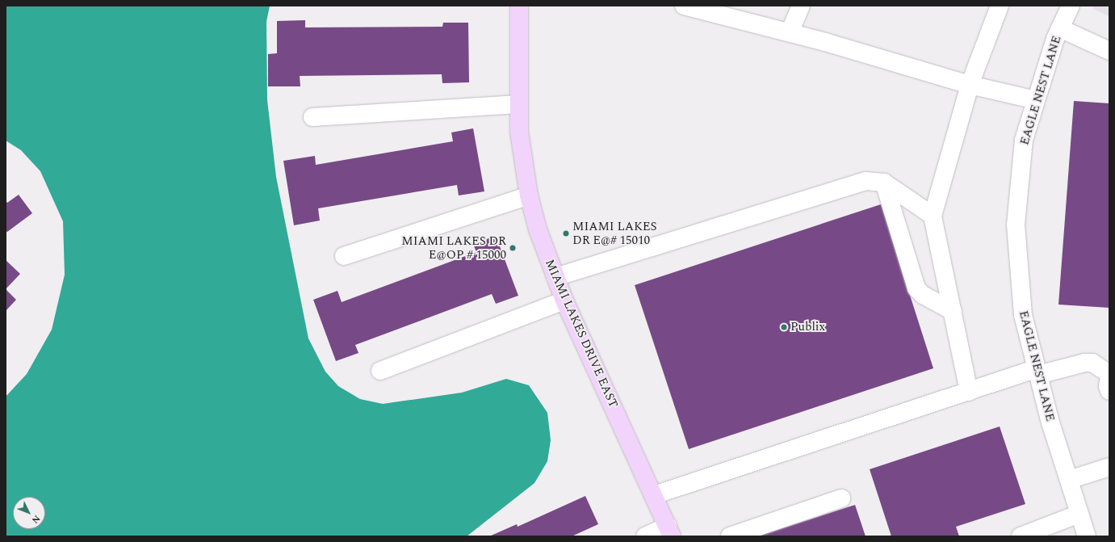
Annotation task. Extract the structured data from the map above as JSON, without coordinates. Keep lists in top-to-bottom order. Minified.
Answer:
{"streets":{"main road":["MIAMI LAKES DRIVE EAST"],"street":["EAGLE NEST LANE"]},"places":["MIAMI LAKES DR E@# 15010","MIAMI LAKES DR E@OP # 15000","Publix"],"north":"bottom right"}
